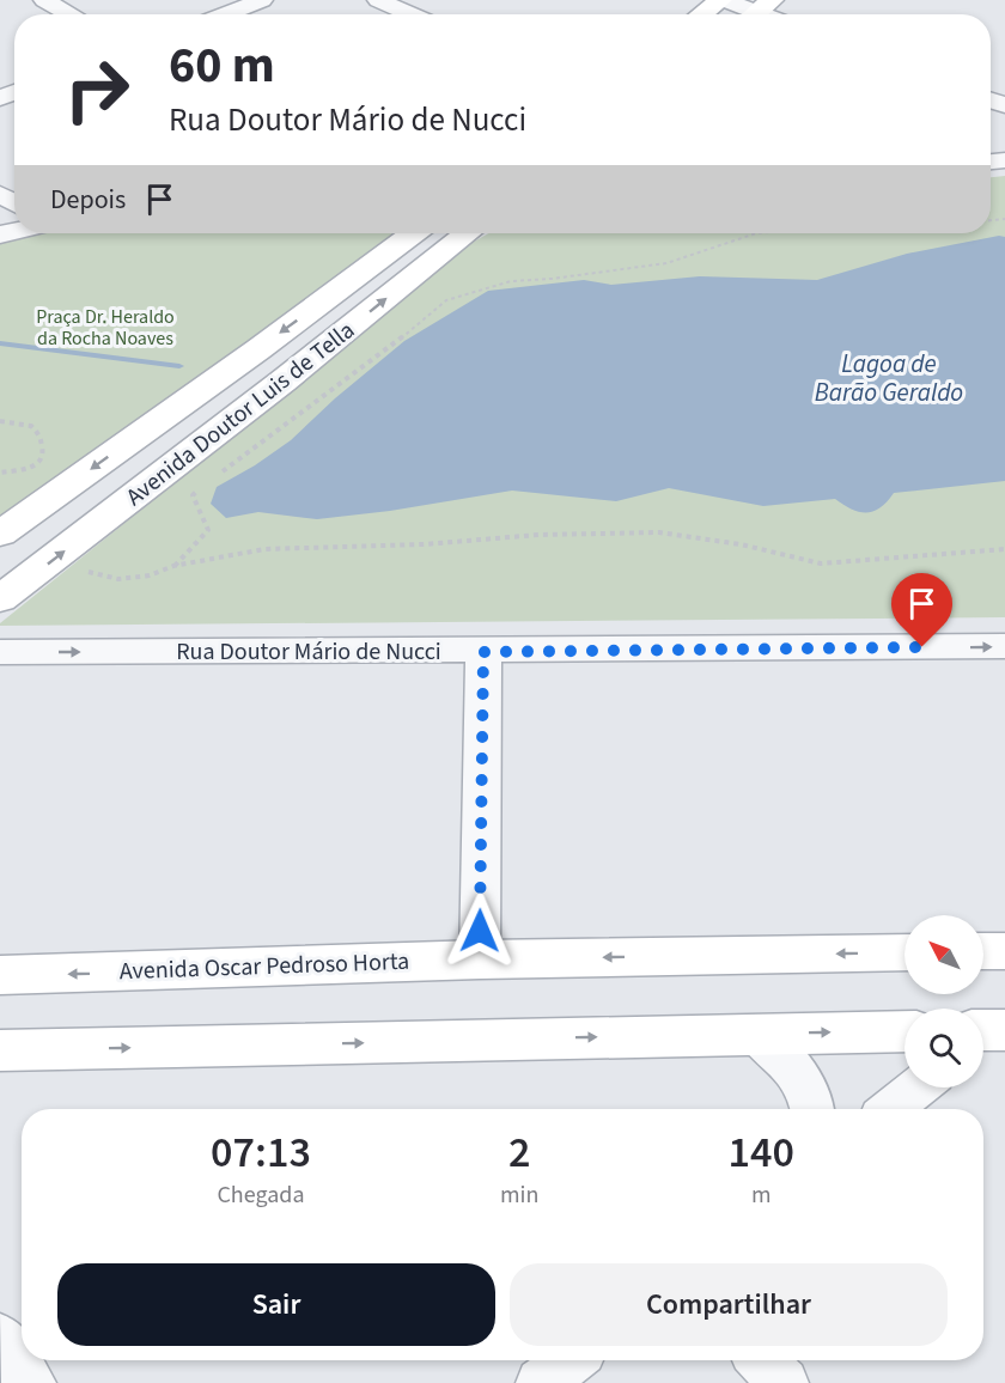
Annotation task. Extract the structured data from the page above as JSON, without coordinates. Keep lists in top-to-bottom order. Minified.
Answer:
{"streets":{"main road":["Avenida Doutor Luis de Tella","Avenida Oscar Pedroso Horta"],"street":["Rua Doutor Mário de Nucci"]},"one_way":["Rua Doutor Mário de Nucci"],"water":["Lagoa de Barão Geraldo"],"parks":["Praça Dr. Heraldo da Rocha Noaves"],"north":"top left","page":{"turn":["60 m","Rua Doutor Mário de Nucci"],"then":"Depois","eta":["07:13","Chegada","2","min","140","m"],"buttons":["Sair","Compartilhar"]}}
